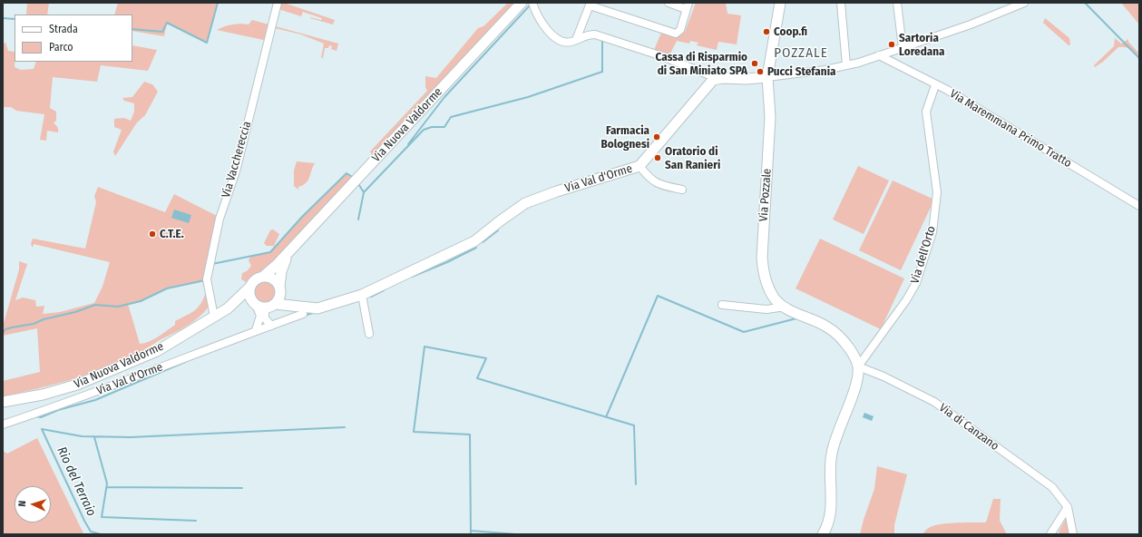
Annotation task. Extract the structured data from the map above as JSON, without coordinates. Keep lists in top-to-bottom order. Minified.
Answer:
{"streets":{"street":["Via Nuova Valdorme","Via Maremmana Primo Tratto","Via Vacchereccia","Via Val d'Orme","Via Pozzale","Via dell'Orto","Via di Canzano"]},"crossings":[["Via Nuova Valdorme","Via Vacchereccia"],["Via Nuova Valdorme","Via Val d'Orme"],["Via Maremmana Primo Tratto","Via dell'Orto"],["Via Pozzale","Via dell'Orto"],["Via Pozzale","Via di Canzano"],["Via dell'Orto","Via di Canzano"]],"districts":["POZZALE"],"water":["Rio del Terraio"],"places":["Coop.fi","Sartoria Loredana","Cassa di Risparmio di San Miniato SPA","Pucci Stefania","Farmacia Bolognesi","Oratorio di San Ranieri","C.T.E."],"legend":["Strada","Parco"],"north":"left"}
